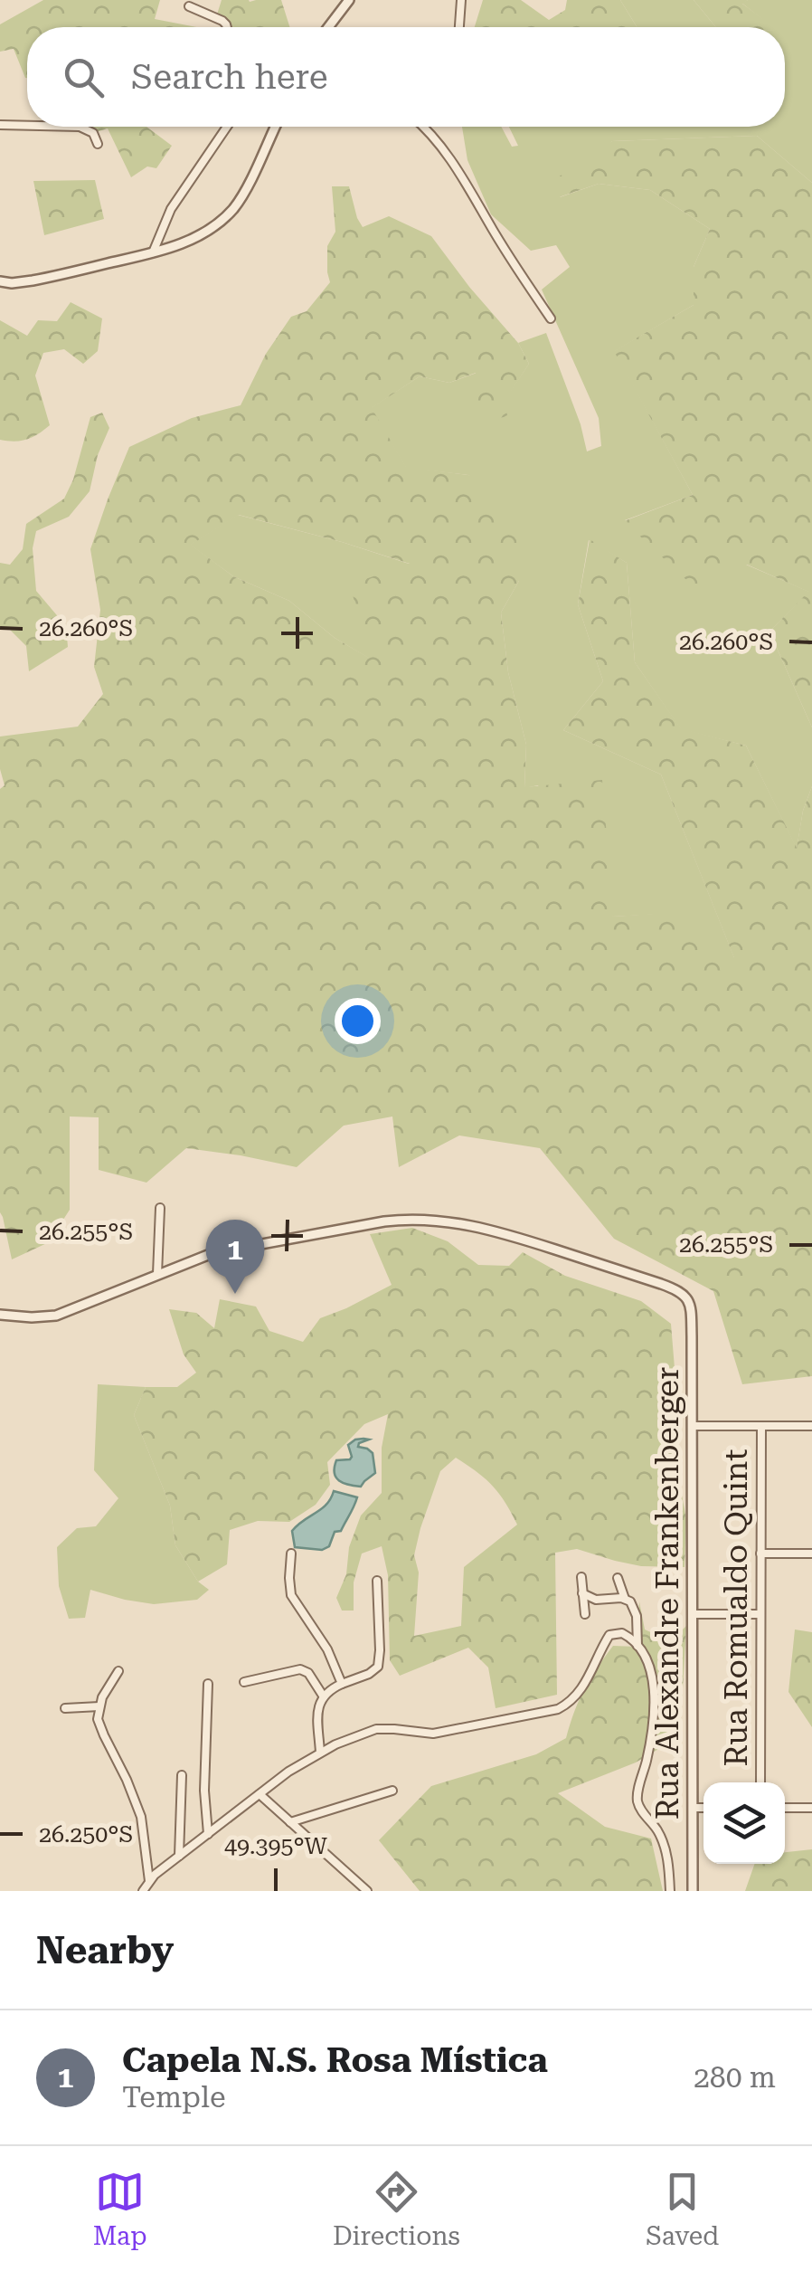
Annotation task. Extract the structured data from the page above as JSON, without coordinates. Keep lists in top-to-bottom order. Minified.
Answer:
{"streets":{"street":["Rua Alexandre Frankenberger","Rua Romualdo Quint"]},"page":{"search":"Search here","pins":"1","heading":"Nearby","list":[{"mark":"1","name":"Capela N.S. Rosa Mística","note":"Temple","value":"280 m"}],"nav":["Map","Directions","Saved"]},"coordinates":["26.260°S","26.255°S","26.250°S","49.395°W"]}
